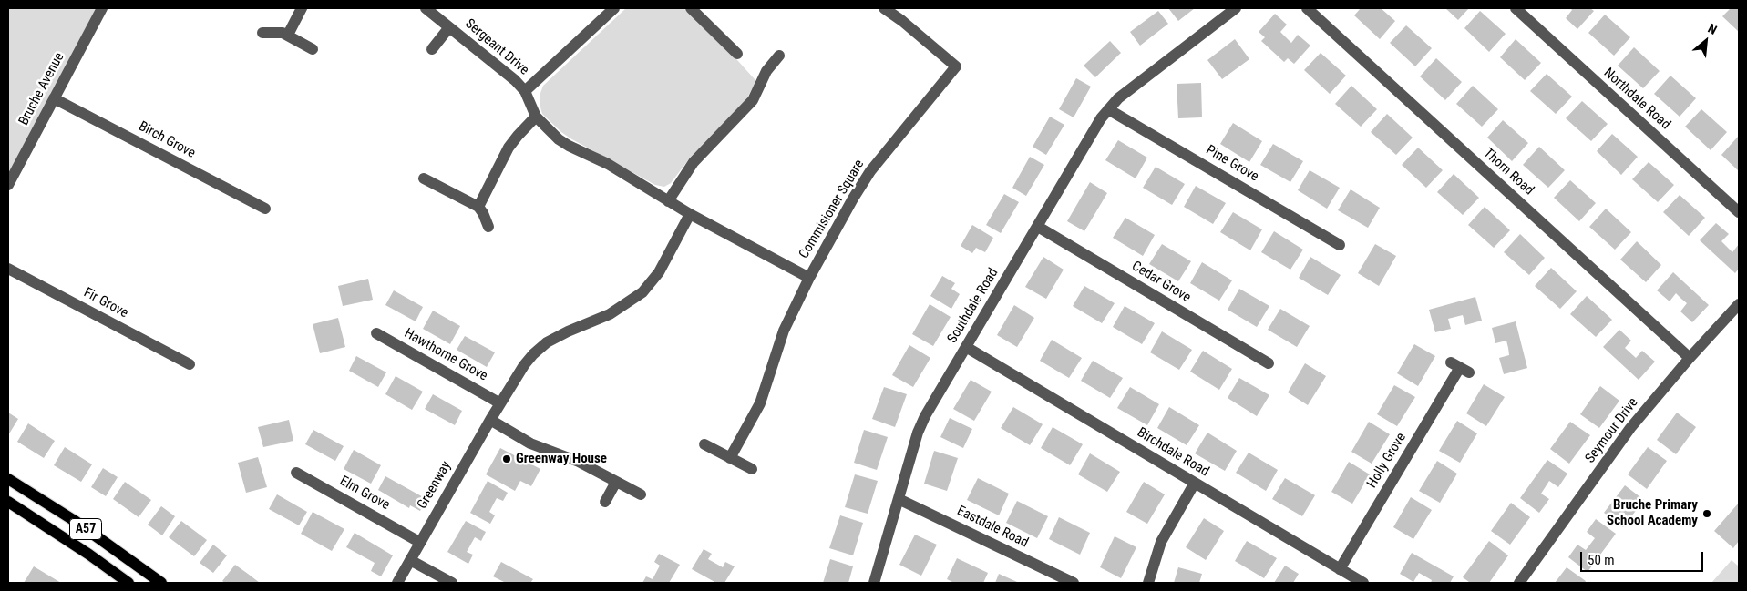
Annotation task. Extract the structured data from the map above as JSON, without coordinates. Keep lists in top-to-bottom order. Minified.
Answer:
{"streets":{"main road":["A57"],"street":["Sergeant Drive","Bruche Avenue","Northdale Road","Birch Grove","Pine Grove","Thorn Road","Commisioner Square","Cedar Grove","Fir Grove","Southdale Road","Hawthorne Grove","Seymour Drive","Birchdale Road","Holly Grove","Greenway","Elm Grove","Eastdale Road"]},"crossings":[["Sergeant Drive","Commisioner Square"],["Bruche Avenue","Birch Grove"],["Pine Grove","Southdale Road"],["Thorn Road","Seymour Drive"],["Commisioner Square","Greenway"],["Cedar Grove","Southdale Road"],["Southdale Road","Birchdale Road"],["Southdale Road","Eastdale Road"],["Hawthorne Grove","Greenway"],["Birchdale Road","Holly Grove"],["Greenway","Elm Grove"]],"places":["Greenway House","Bruche Primary School Academy"],"scale_bar":"50 m","north":"top right"}
